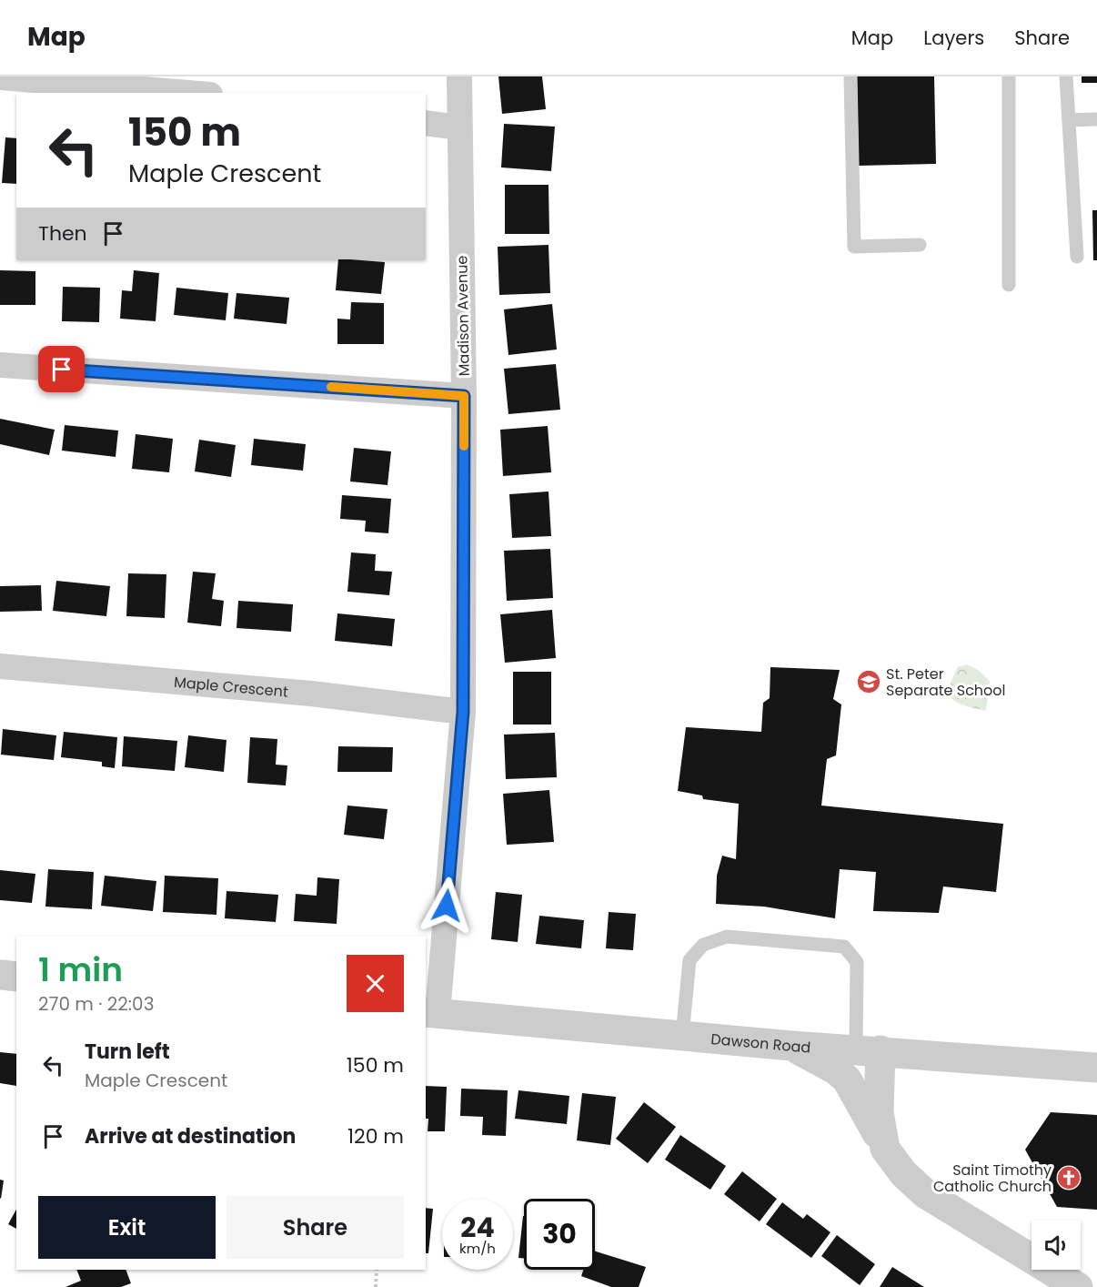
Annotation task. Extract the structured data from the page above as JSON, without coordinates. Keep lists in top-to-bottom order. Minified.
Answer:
{"streets":{"street":["Madison Avenue","Maple Crescent","Dawson Road"]},"crossings":[["Madison Avenue","Maple Crescent"],["Madison Avenue","Dawson Road"]],"places":{"school or university":["St. Peter Separate School"],"church":["Saint Timothy Catholic Church"]},"page":{"header":"Map","nav":["Map","Layers","Share"],"turn":["150 m","Maple Crescent"],"then":"Then","heading":["1 min","270 m · 22:03"],"list":[{"name":"Turn left","note":"Maple Crescent","value":"150 m"},{"name":"Arrive at destination","value":"120 m"}],"buttons":["Exit","Share"],"speed":"24 km/h","limit":"30"}}
